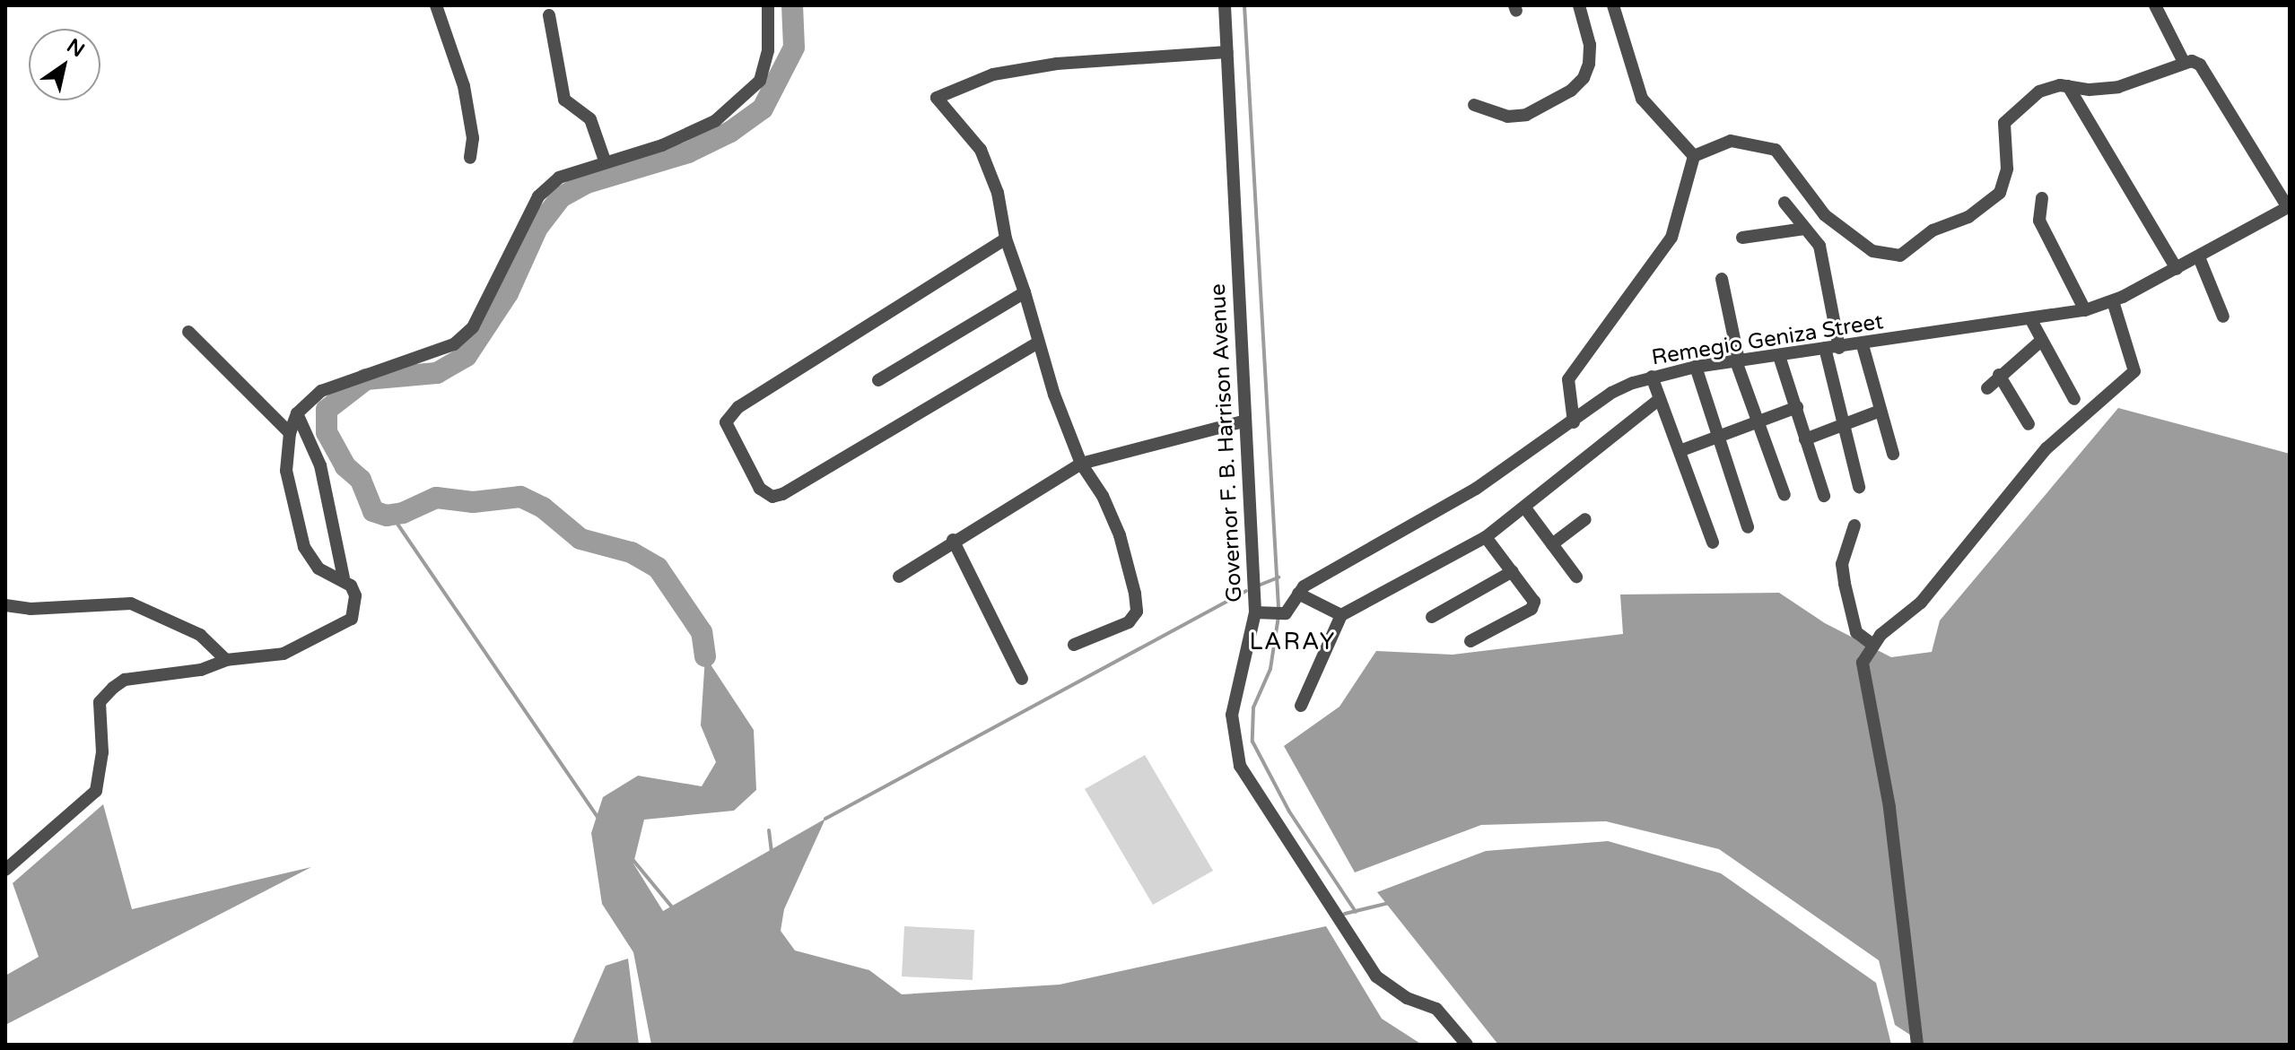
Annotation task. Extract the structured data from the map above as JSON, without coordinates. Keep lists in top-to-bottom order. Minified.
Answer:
{"streets":{"street":["Remegio Geniza Street","Governor F. B. Harrison Avenue"]},"crossings":[["Remegio Geniza Street","Governor F. B. Harrison Avenue"]],"districts":["LARAY"],"north":"top right"}
